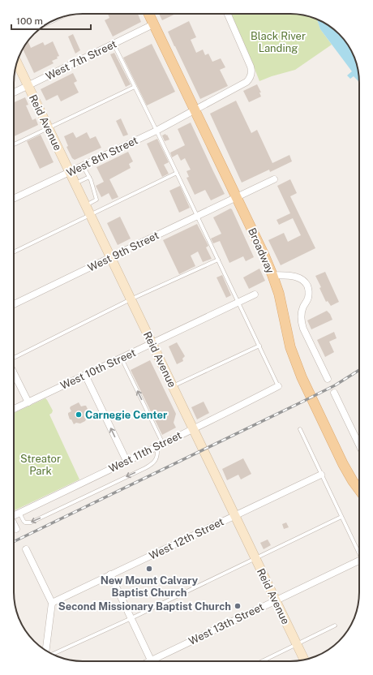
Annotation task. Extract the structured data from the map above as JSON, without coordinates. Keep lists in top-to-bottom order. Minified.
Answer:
{"streets":{"main road":["Broadway"],"street":["West 7th Street","Reid Avenue","West 8th Street","West 9th Street","West 10th Street","West 11th Street","West 12th Street","West 13th Street"]},"crossings":[["West 7th Street","Reid Avenue"],["West 7th Street","Broadway"],["Reid Avenue","West 8th Street"],["Reid Avenue","West 9th Street"],["Reid Avenue","West 10th Street"],["Reid Avenue","West 11th Street"],["Reid Avenue","West 12th Street"],["Reid Avenue","West 13th Street"],["West 8th Street","Broadway"],["Broadway","West 9th Street"]],"parks":["Black River Landing","Streator Park"],"places":["Carnegie Center","New Mount Calvary Baptist Church","Second Missionary Baptist Church"],"scale_bar":"100 m"}
